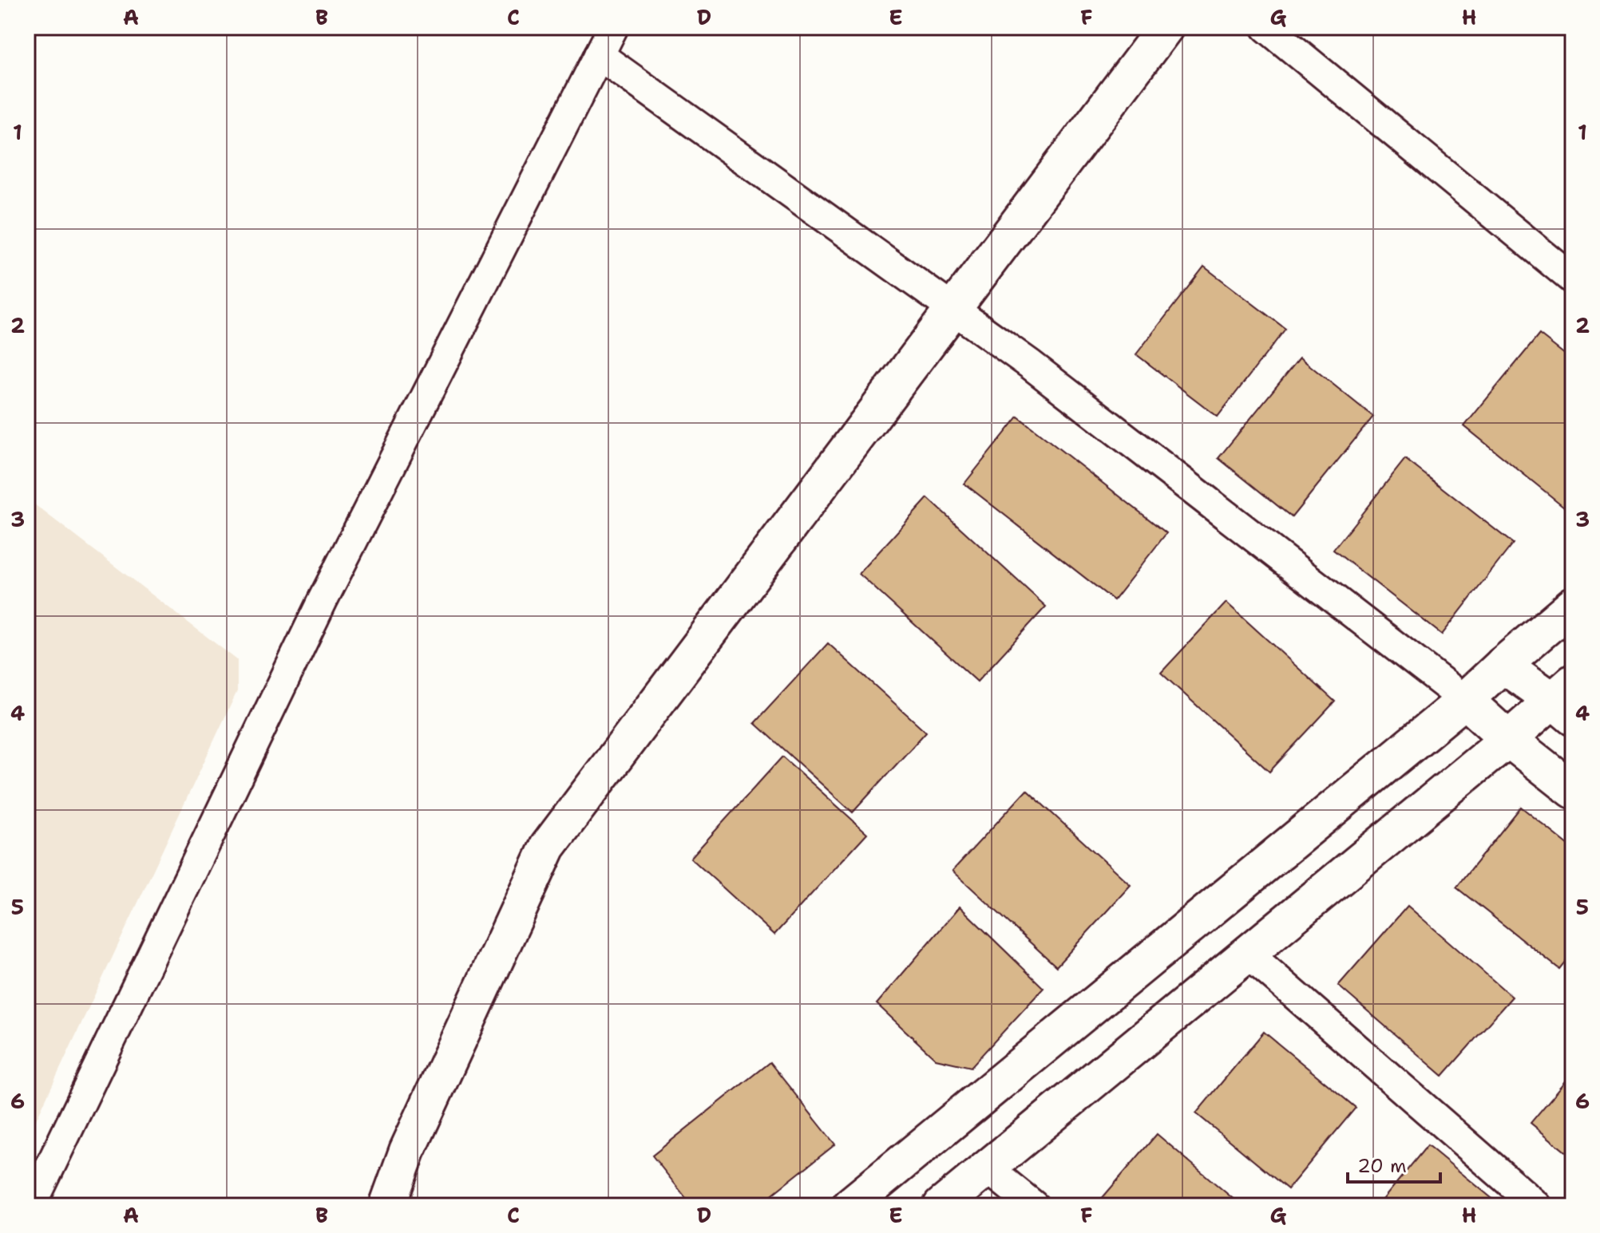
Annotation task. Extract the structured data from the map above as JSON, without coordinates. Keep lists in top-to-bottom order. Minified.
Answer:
{"scale_bar":"20 m","grid":{"columns":["A","B","C","D","E","F","G","H"],"rows":["1","2","3","4","5","6"]}}
